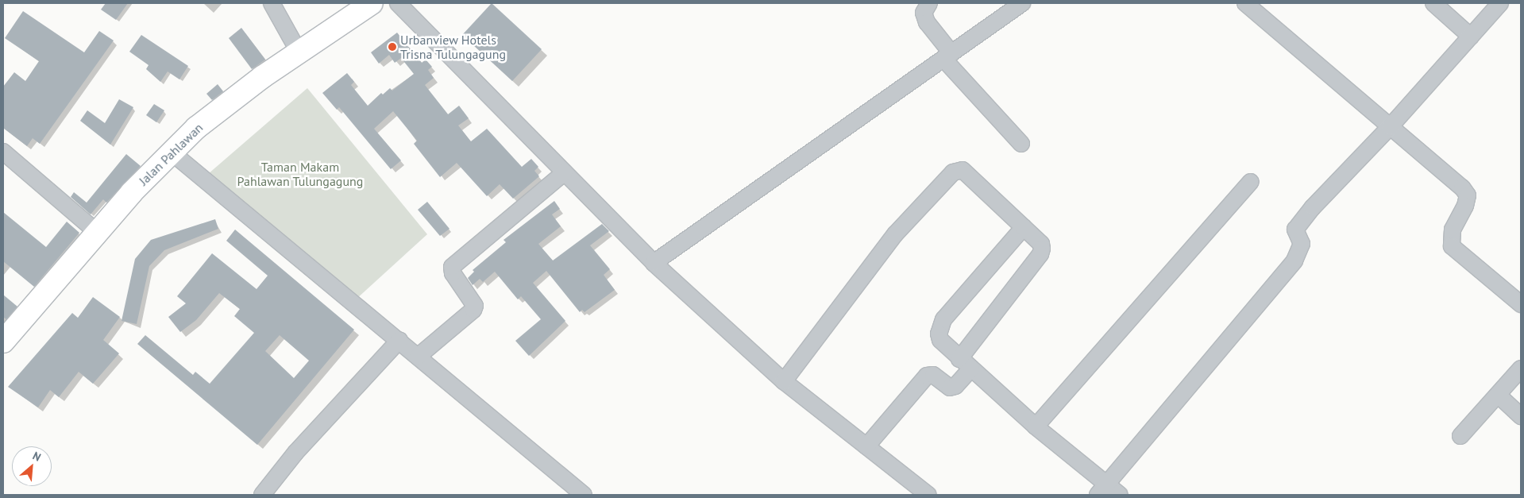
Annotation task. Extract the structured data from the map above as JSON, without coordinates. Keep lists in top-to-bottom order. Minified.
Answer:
{"streets":{"highway":["Jalan Pahlawan"]},"parks":["Taman Makam Pahlawan Tulungagung"],"places":["Urbanview Hotels Trisna Tulungagung"],"north":"top right"}
